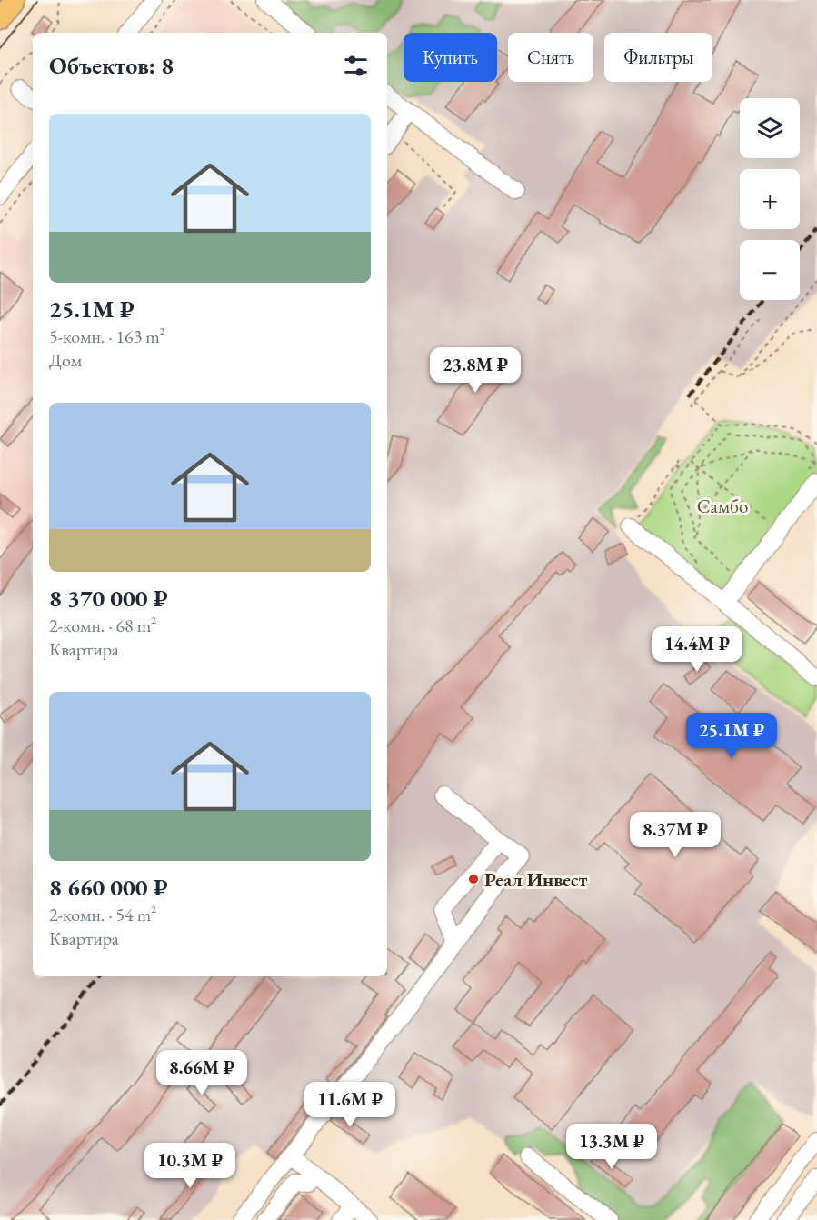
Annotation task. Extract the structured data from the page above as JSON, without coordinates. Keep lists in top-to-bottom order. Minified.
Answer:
{"parks":["Самбо"],"places":["Реал Инвест"],"page":{"chip":["Купить","Снять","Фильтры"],"heading":"Объектов: 8","map_buttons":["+","−"],"list":[{"name":"25.1M ₽","note":"5-комн. · 163 m² · Дом"},{"name":"8 370 000 ₽","note":"2-комн. · 68 m² · Квартира"},{"name":"8 660 000 ₽","note":"2-комн. · 54 m² · Квартира"}],"price":["23.8M ₽","14.4M ₽","25.1M ₽","8.37M ₽","8.66M ₽","11.6M ₽","13.3M ₽","10.3M ₽"]}}
